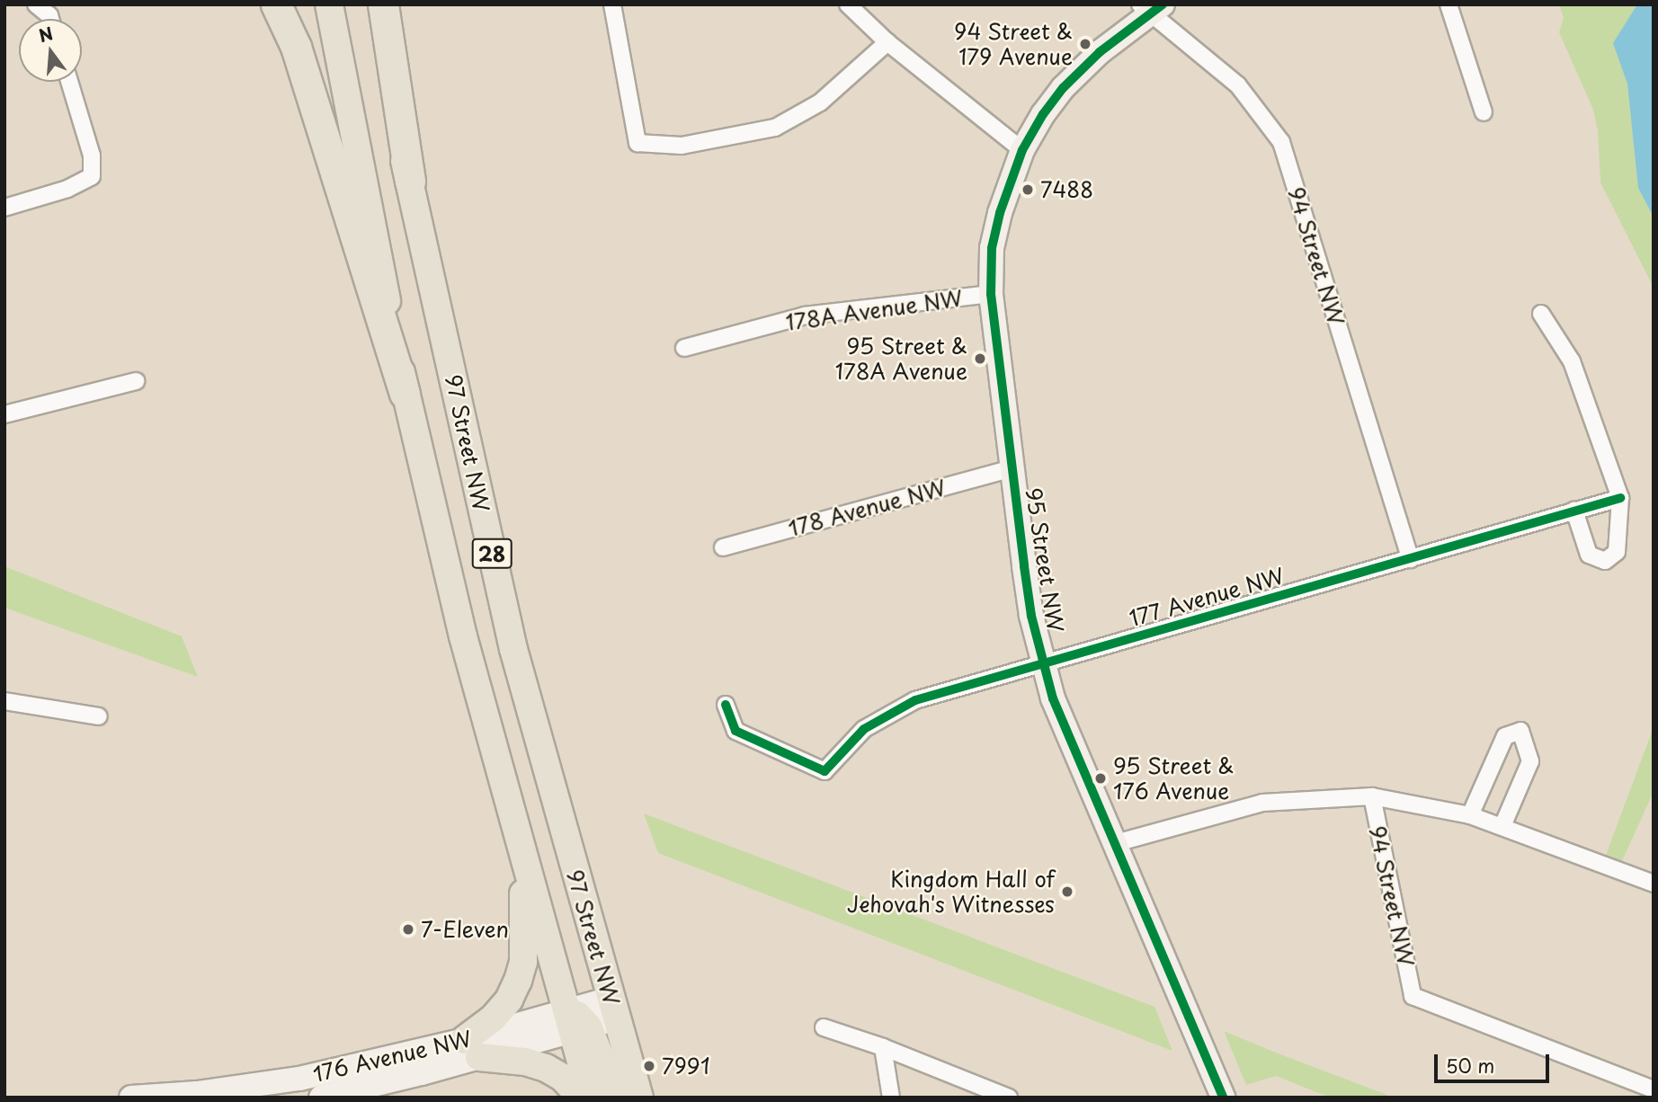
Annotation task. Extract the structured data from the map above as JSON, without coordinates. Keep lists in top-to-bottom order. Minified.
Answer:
{"streets":{"main road":["97 Street NW","28"],"street":["94 Street NW","178A Avenue NW","178 Avenue NW","95 Street NW","177 Avenue NW","176 Avenue NW"]},"crossings":[["94 Street NW","95 Street NW"],["94 Street NW","177 Avenue NW"],["178A Avenue NW","95 Street NW"],["97 Street NW","176 Avenue NW"],["178 Avenue NW","95 Street NW"],["95 Street NW","177 Avenue NW"]],"places":["94 Street & 179 Avenue","7488","95 Street & 178A Avenue","95 Street & 176 Avenue","Kingdom Hall of Jehovah's Witnesses","7-Eleven","7991"],"scale_bar":"50 m","north":"top"}
